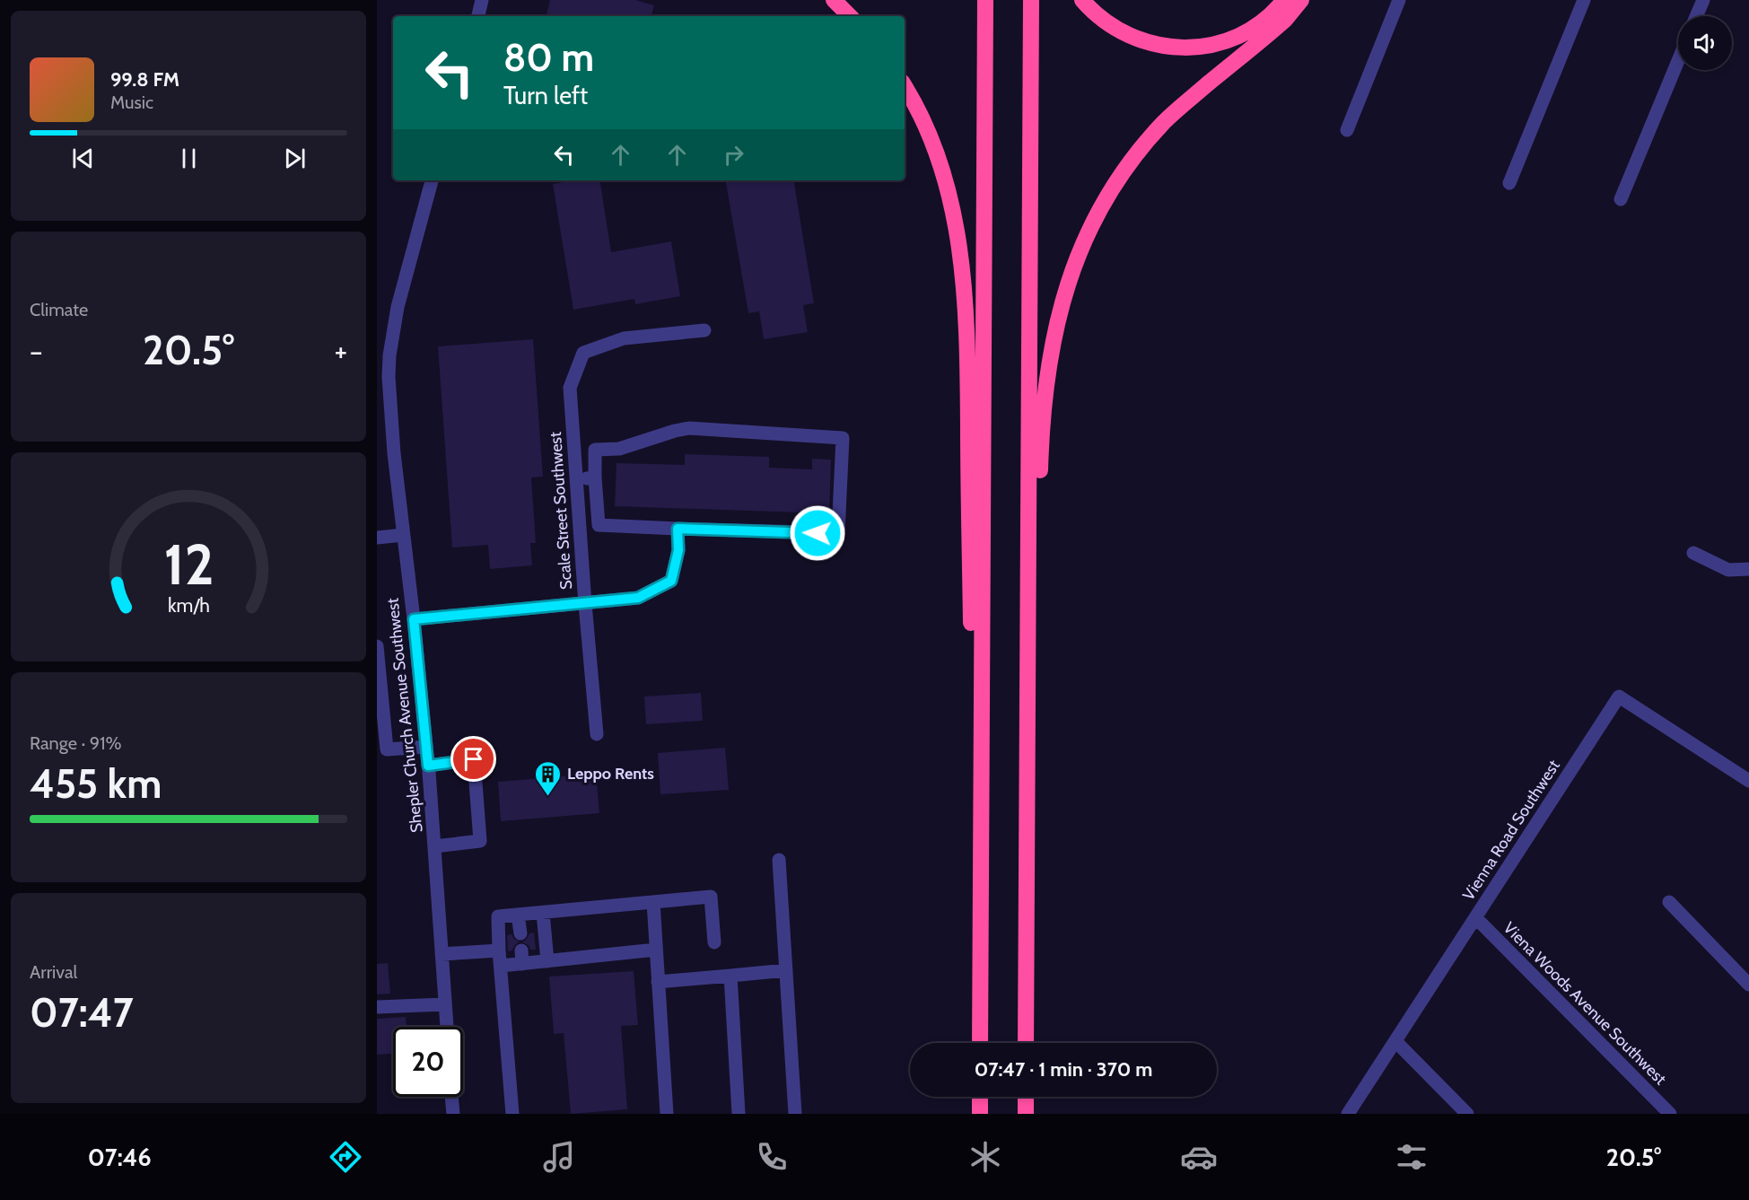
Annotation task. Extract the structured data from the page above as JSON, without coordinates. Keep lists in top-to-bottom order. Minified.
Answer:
{"streets":{"street":["Scale Street Southwest","Shepler Church Avenue Southwest","Vienna Road Southwest","Viena Woods Avenue Southwest"]},"crossings":[["Vienna Road Southwest","Viena Woods Avenue Southwest"]],"places":{"building":["Leppo Rents"]},"page":{"turn":["80 m","Turn left"],"song":["99.8 FM","Music"],"tile":["Climate",["Range · 91%","455 km"],["Arrival","07:47"]],"heat":["−","20.5°","+"],"limit":"20","trip":"07:47 · 1 min · 370 m","tabs":["07:46","20.5°"],"gauge":["12","km/h"]}}
